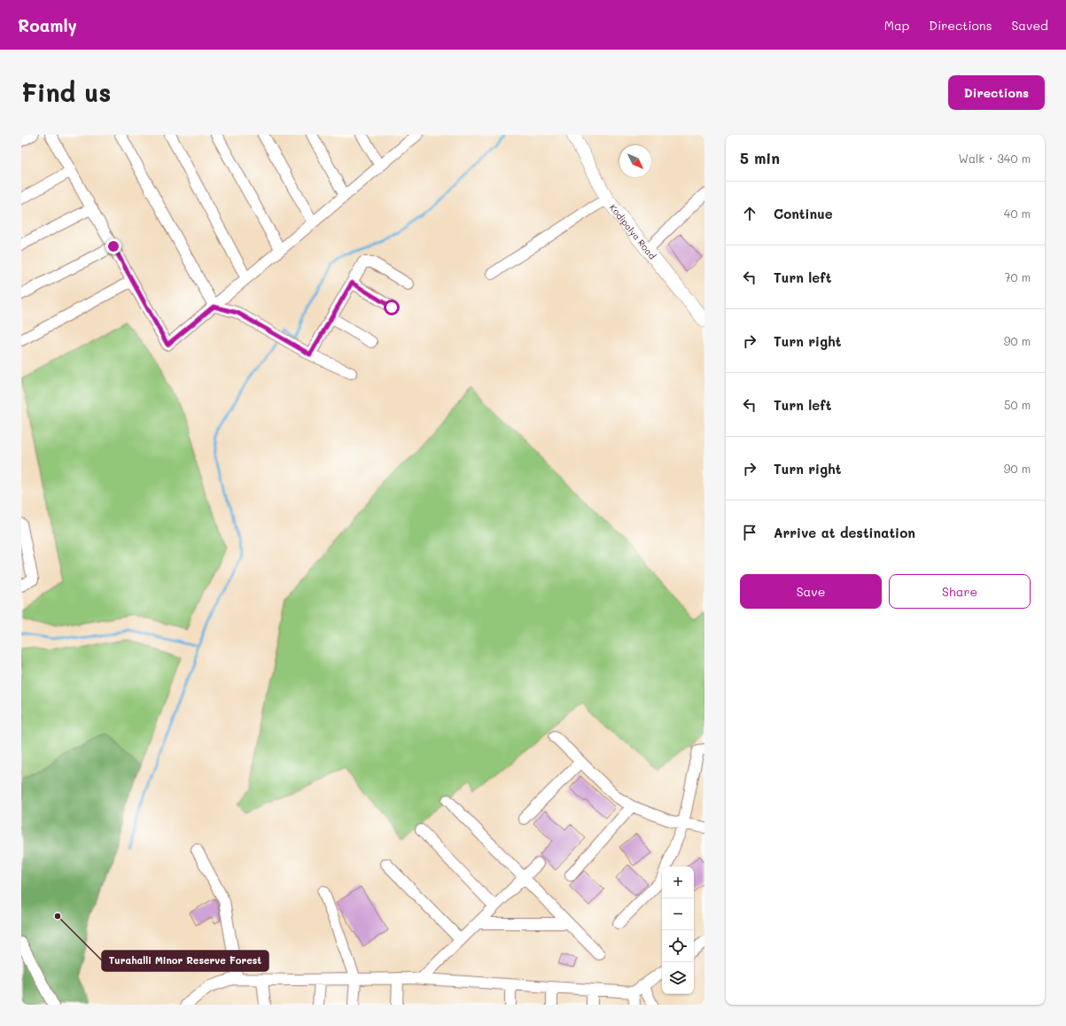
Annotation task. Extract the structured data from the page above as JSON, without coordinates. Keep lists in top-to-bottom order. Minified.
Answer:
{"streets":{"main road":["Kodipalya Road"]},"places":["Turahalli Minor Reserve Forest"],"north":"bottom right","page":{"header":"Roamly","nav":["Map","Directions","Saved"],"buttons":["Directions",["Save","Share"]],"title":"Find us","heading":["5 min","Walk · 340 m"],"list":[["Continue","40 m"],["Turn left","70 m"],["Turn right","90 m"],["Turn left","50 m"],["Turn right","90 m"],"Arrive at destination"],"map_buttons":["+","−"]}}
